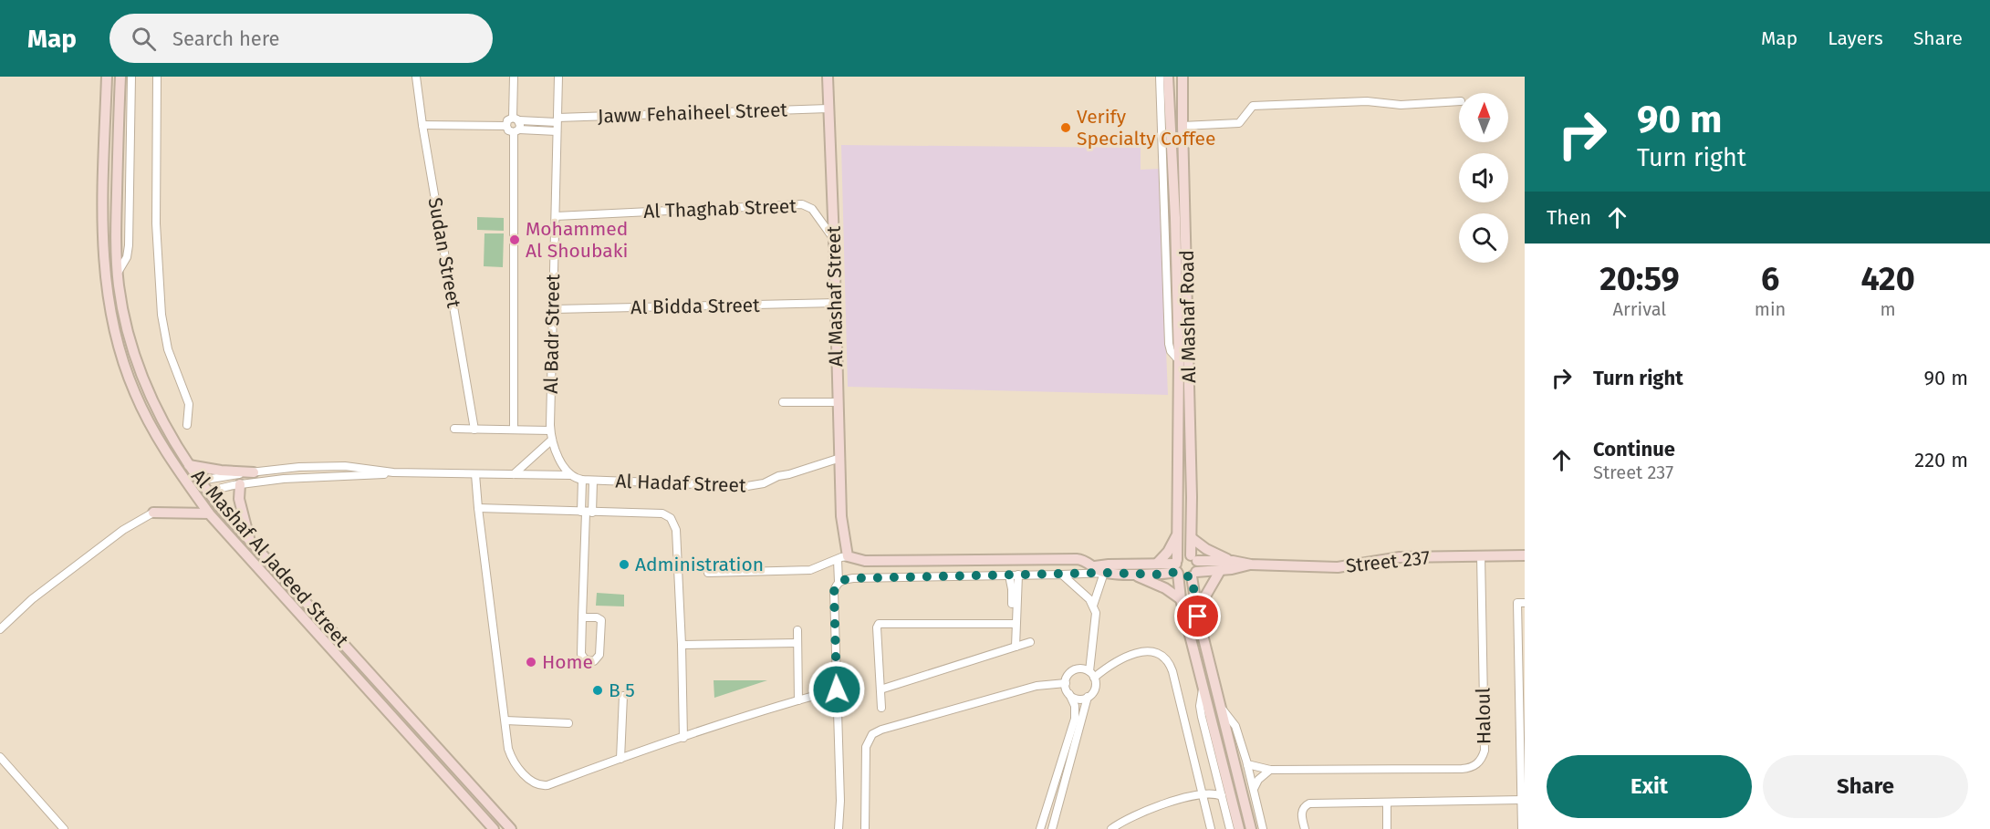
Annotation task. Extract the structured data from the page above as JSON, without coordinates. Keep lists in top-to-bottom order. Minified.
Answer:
{"streets":{"street":["Jaww Fehaiheel Street","Al Thaghab Street","Sudan Street","Al Mashaf Street","Al Bidda Street","Al Mashaf Road","Al Badr Street","Al Hadaf Street","Al Mashaf Al Jadeed Street","Street 237","Haloul"]},"crossings":[["Jaww Fehaiheel Street","Al Mashaf Street"],["Jaww Fehaiheel Street","Al Badr Street"],["Al Thaghab Street","Al Mashaf Street"],["Al Thaghab Street","Al Badr Street"],["Al Mashaf Street","Al Bidda Street"],["Al Mashaf Street","Al Hadaf Street"],["Al Bidda Street","Al Badr Street"],["Al Mashaf Road","Street 237"],["Street 237","Haloul"]],"places":["Verify Specialty Coffee","Mohammed Al Shoubaki","Administration","Home","B 5"],"north":"top","page":{"header":"Map","search":"Search here","nav":["Map","Layers","Share"],"turn":["90 m","Turn right"],"then":"Then","eta":["20:59","Arrival","6","min","420","m"],"list":[{"name":"Turn right","value":"90 m"},{"name":"Continue","note":"Street 237","value":"220 m"}],"buttons":["Exit","Share"]}}
